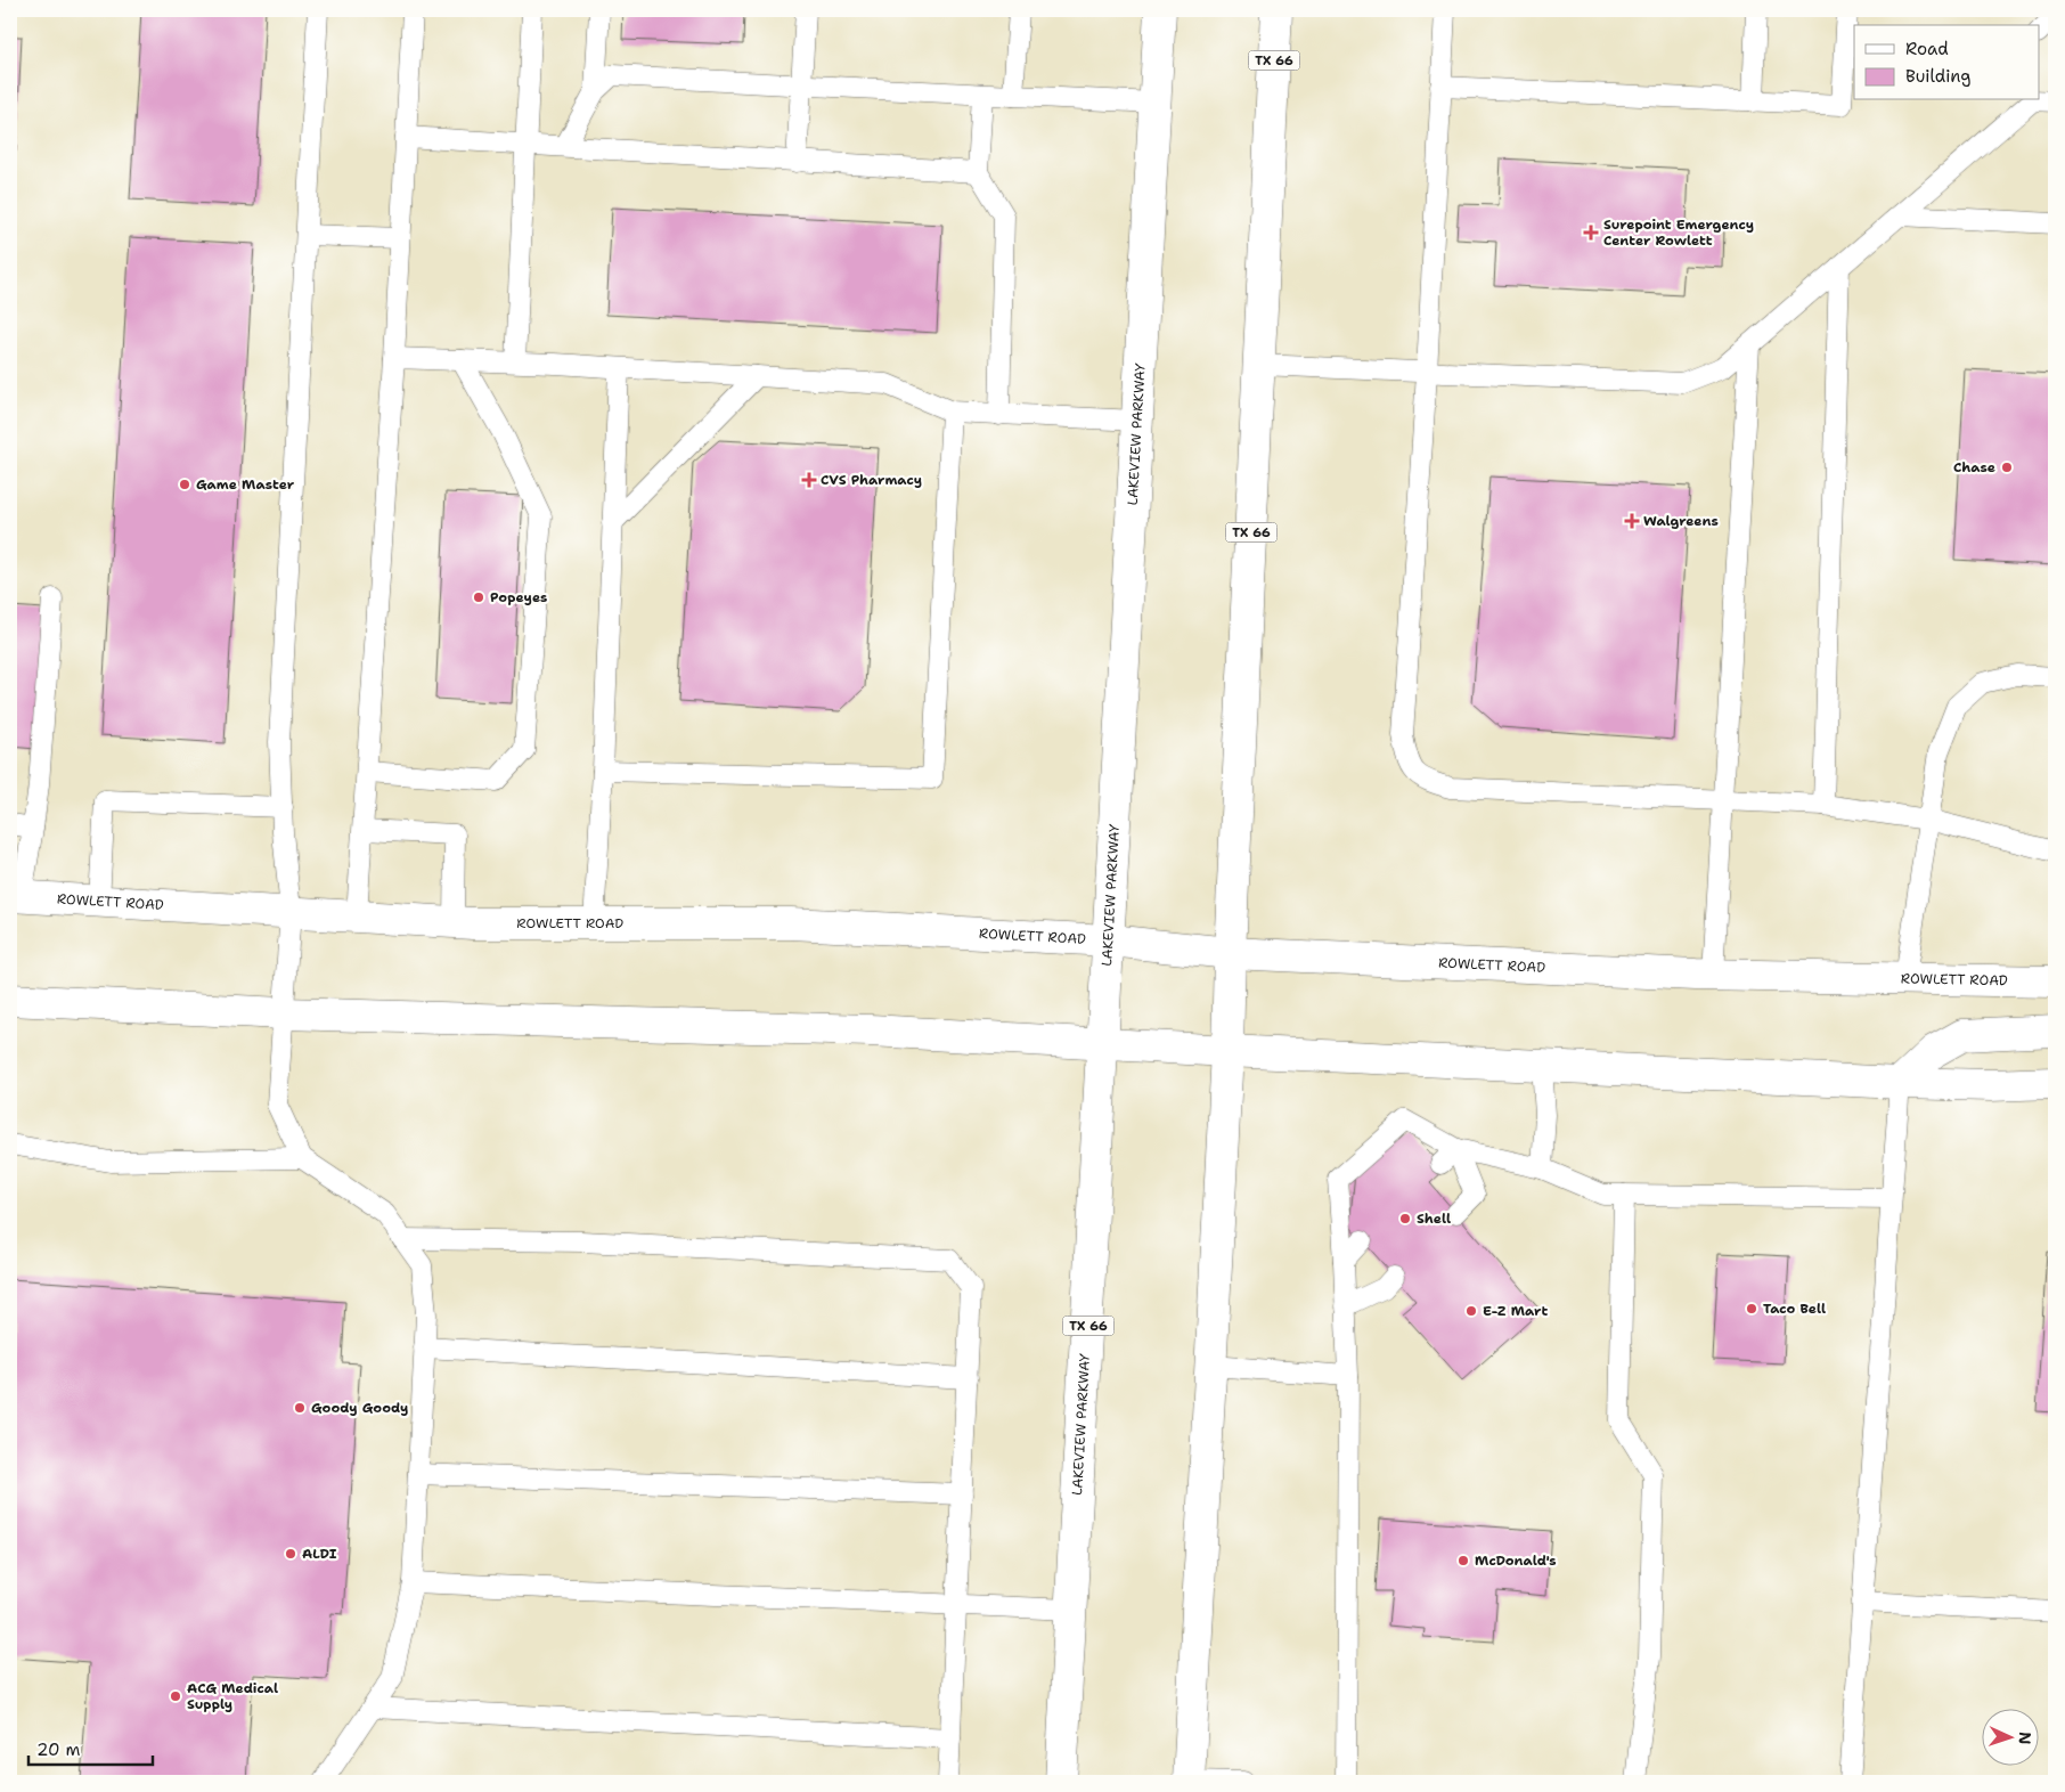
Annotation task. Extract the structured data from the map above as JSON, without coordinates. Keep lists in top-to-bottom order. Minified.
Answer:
{"streets":{"main road":["TX 66","LAKEVIEW PARKWAY","ROWLETT ROAD"]},"crossings":[["TX 66","ROWLETT ROAD"],["LAKEVIEW PARKWAY","ROWLETT ROAD"]],"places":{"health":["Surepoint Emergency Center Rowlett","CVS Pharmacy","Walgreens"],"other":["Chase","Game Master","Popeyes","Shell","Taco Bell","E-Z Mart","Goody Goody","ALDI","McDonald's","ACG Medical Supply"]},"legend":["Road","Building"],"scale_bar":"20 m","north":"right"}
